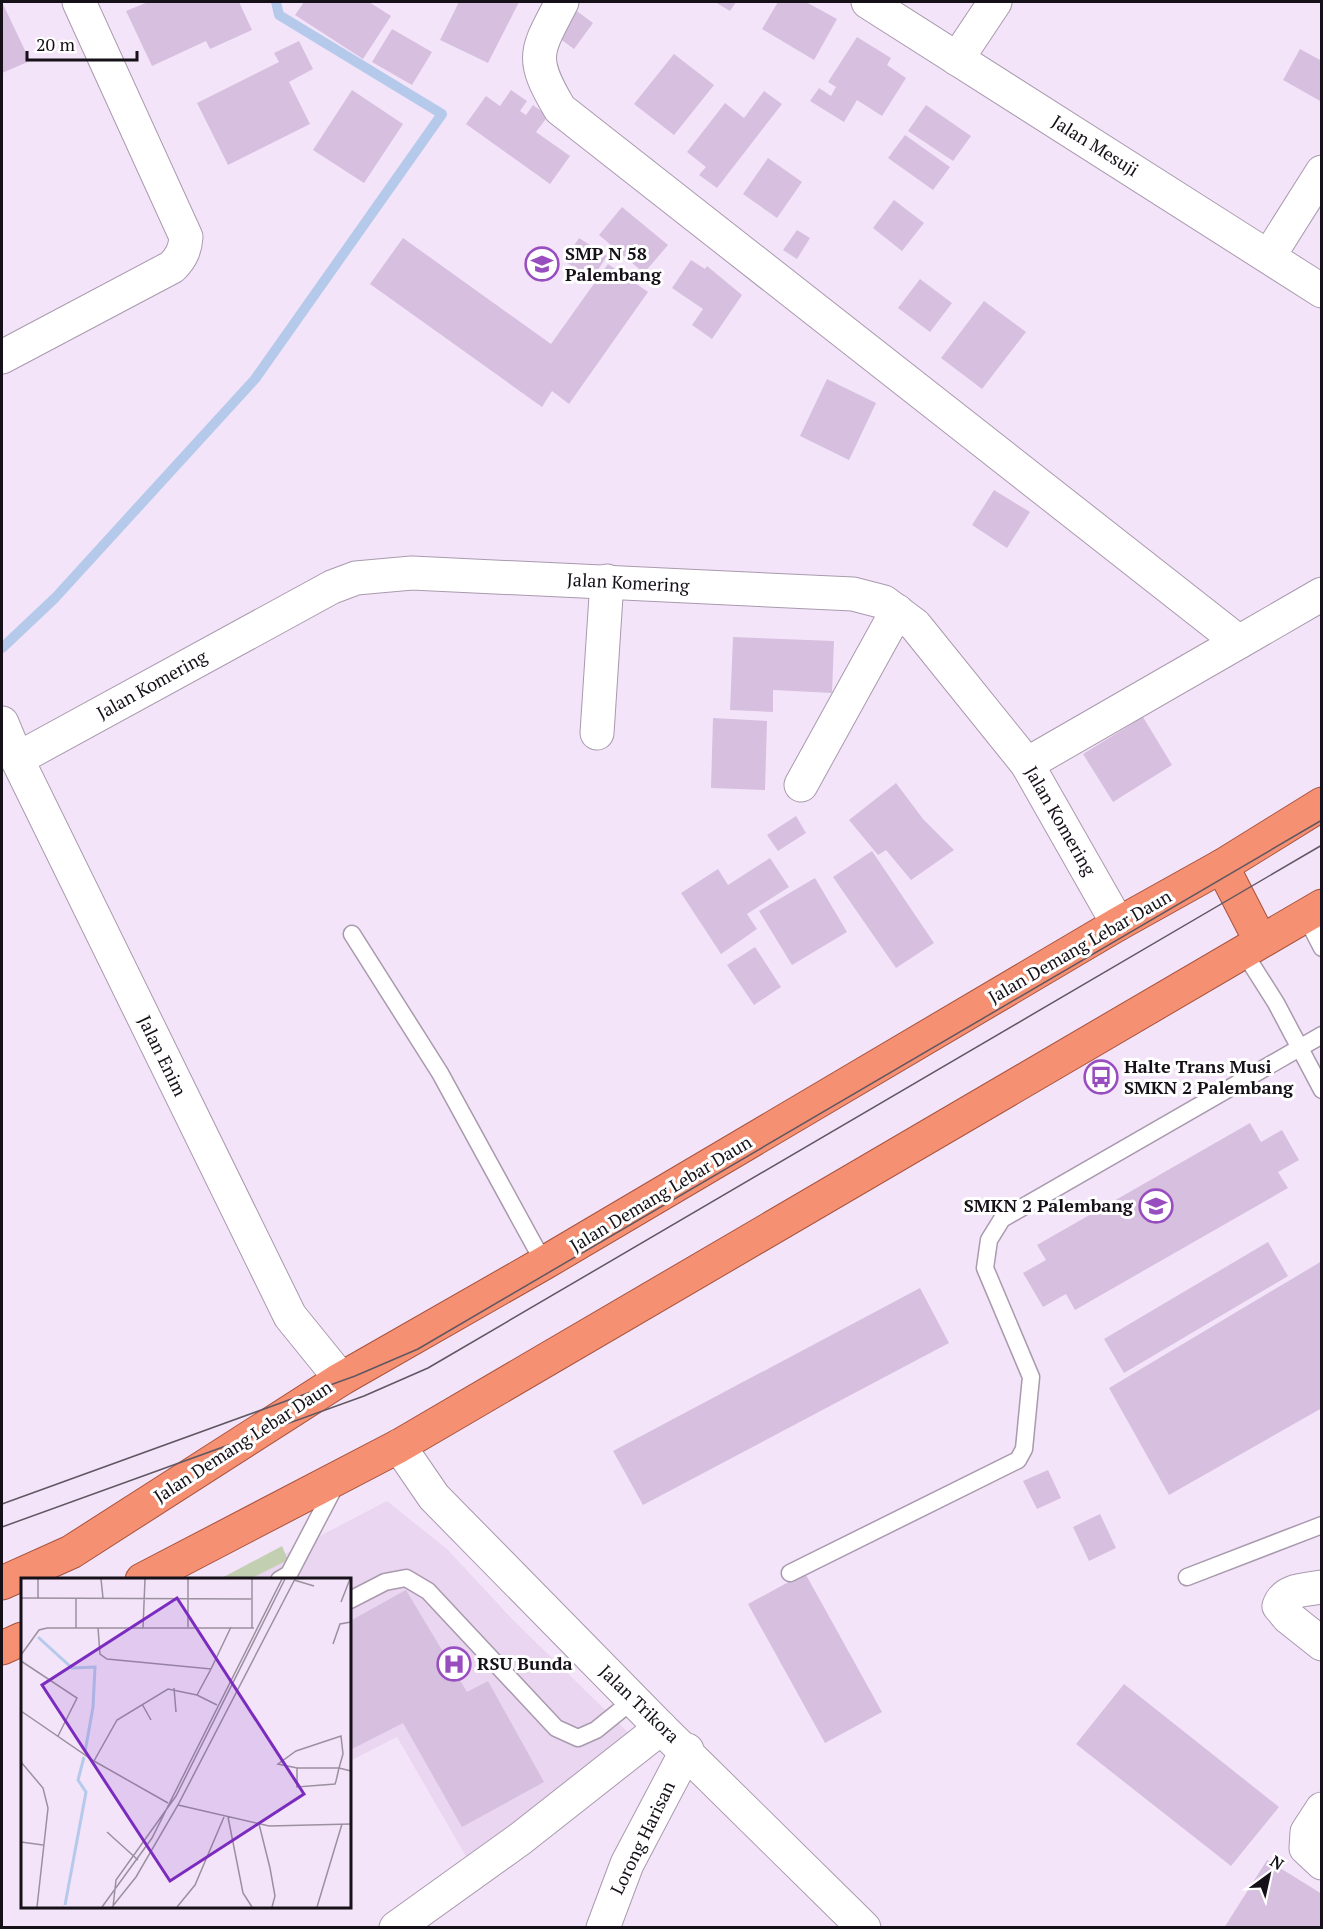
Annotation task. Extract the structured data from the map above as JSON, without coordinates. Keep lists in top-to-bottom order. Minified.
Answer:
{"streets":{"highway":["Jalan Demang Lebar Daun"],"street":["Jalan Mesuji","Jalan Komering","Jalan Enim","Jalan Trikora","Lorong Harisan"]},"crossings":[["Jalan Komering","Jalan Demang Lebar Daun"],["Jalan Komering","Jalan Enim"],["Jalan Demang Lebar Daun","Jalan Enim"],["Jalan Trikora","Lorong Harisan"]],"places":{"school or university":["SMP N 58 Palembang","SMKN 2 Palembang"],"bus stop":["Halte Trans Musi SMKN 2 Palembang"],"hospital":["RSU Bunda"]},"scale_bar":"20 m","north":"top right"}
